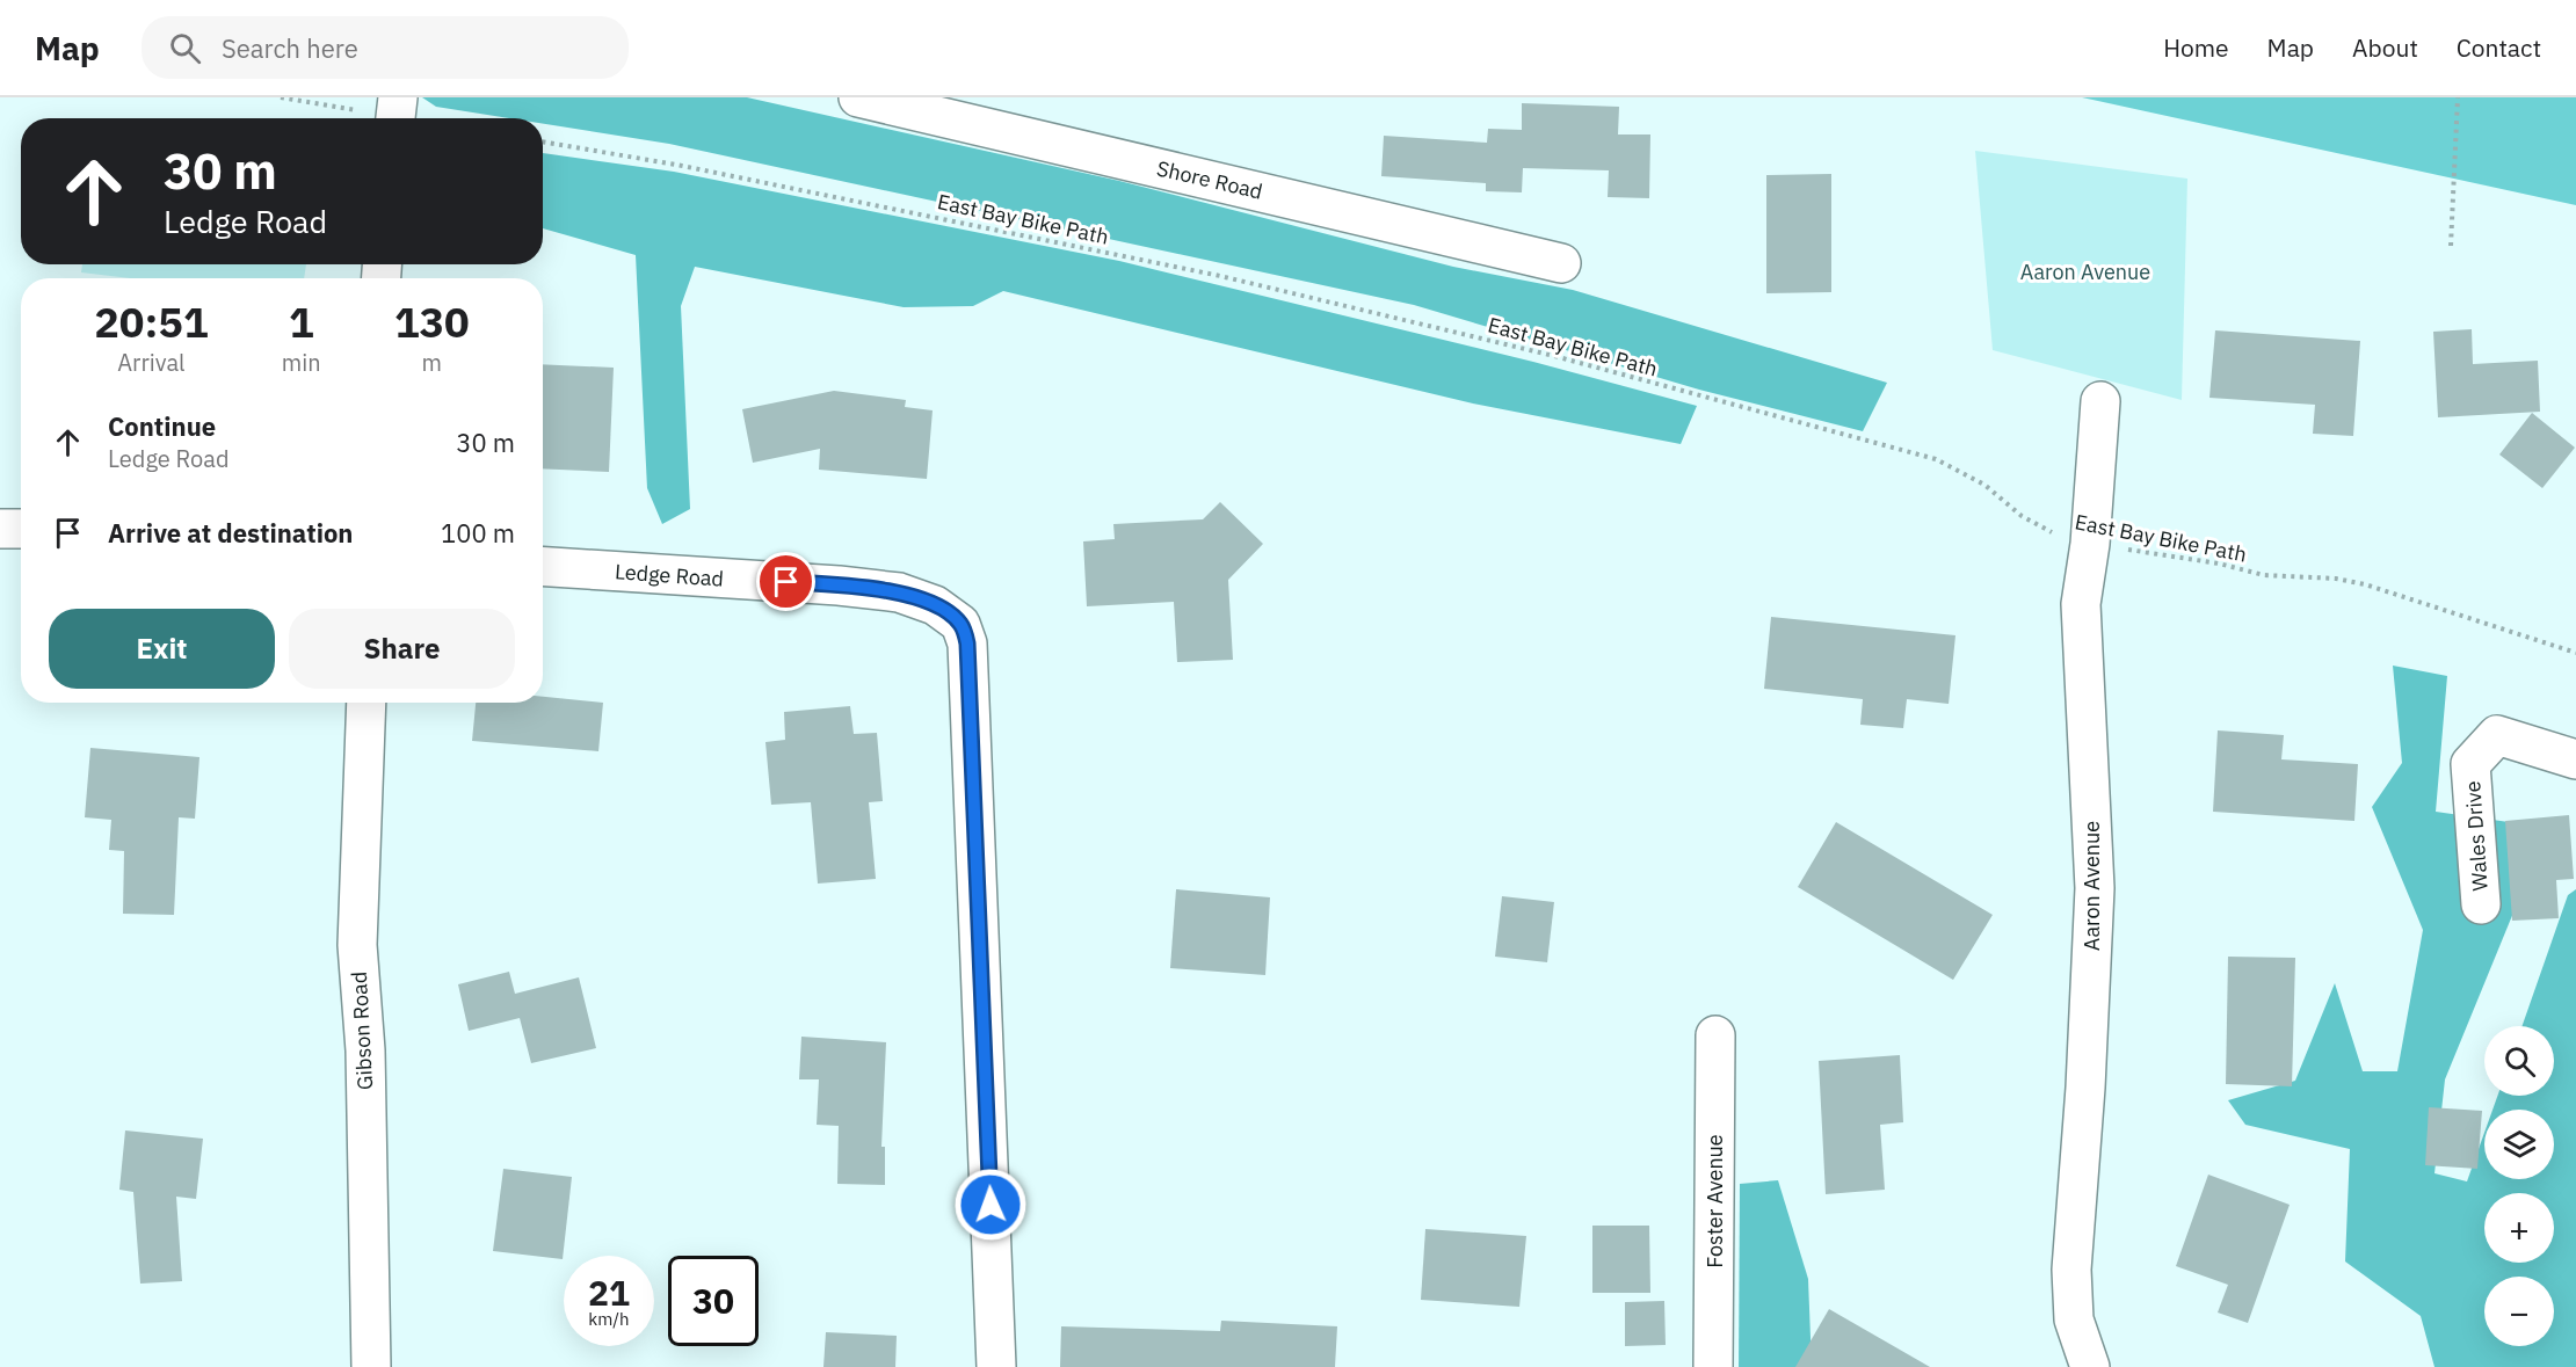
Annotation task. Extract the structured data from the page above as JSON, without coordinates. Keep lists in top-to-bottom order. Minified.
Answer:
{"streets":{"street":["Shore Road","Ledge Road","Wales Drive","Aaron Avenue","Gibson Road","Foster Avenue"],"path":["East Bay Bike Path"]},"crossings":[["East Bay Bike Path","Aaron Avenue"]],"parks":["Aaron Avenue"],"page":{"header":"Map","search":"Search here","nav":["Home","Map","About","Contact"],"turn":["30 m","Ledge Road"],"eta":["20:51","Arrival","1","min","130","m"],"list":[{"name":"Continue","note":"Ledge Road","value":"30 m"},{"name":"Arrive at destination","value":"100 m"}],"buttons":["Exit","Share"],"map_buttons":["+","−"],"speed":"21 km/h","limit":"30"}}
